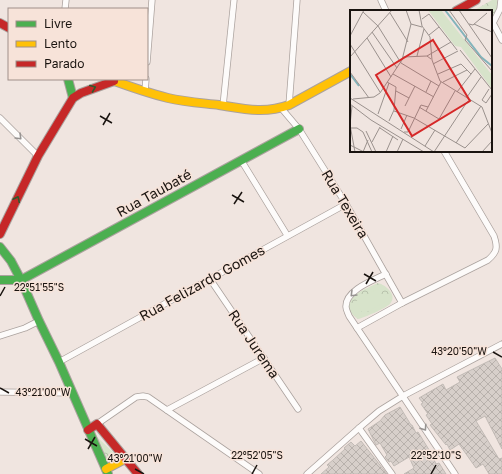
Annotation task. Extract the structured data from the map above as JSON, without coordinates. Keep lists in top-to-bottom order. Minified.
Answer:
{"streets":{"street":["Rua Taubaté","Rua Texeira","Rua Felizardo Gomes","Rua Jurema"]},"crossings":[["Rua Taubaté","Rua Texeira"],["Rua Texeira","Rua Felizardo Gomes"],["Rua Felizardo Gomes","Rua Jurema"]],"legend":["Livre","Lento","Parado"],"coordinates":["22°51'55\"S","43°20'50\"W","43°21'00\"W","22°52'05\"S","22°52'10\"S"]}
